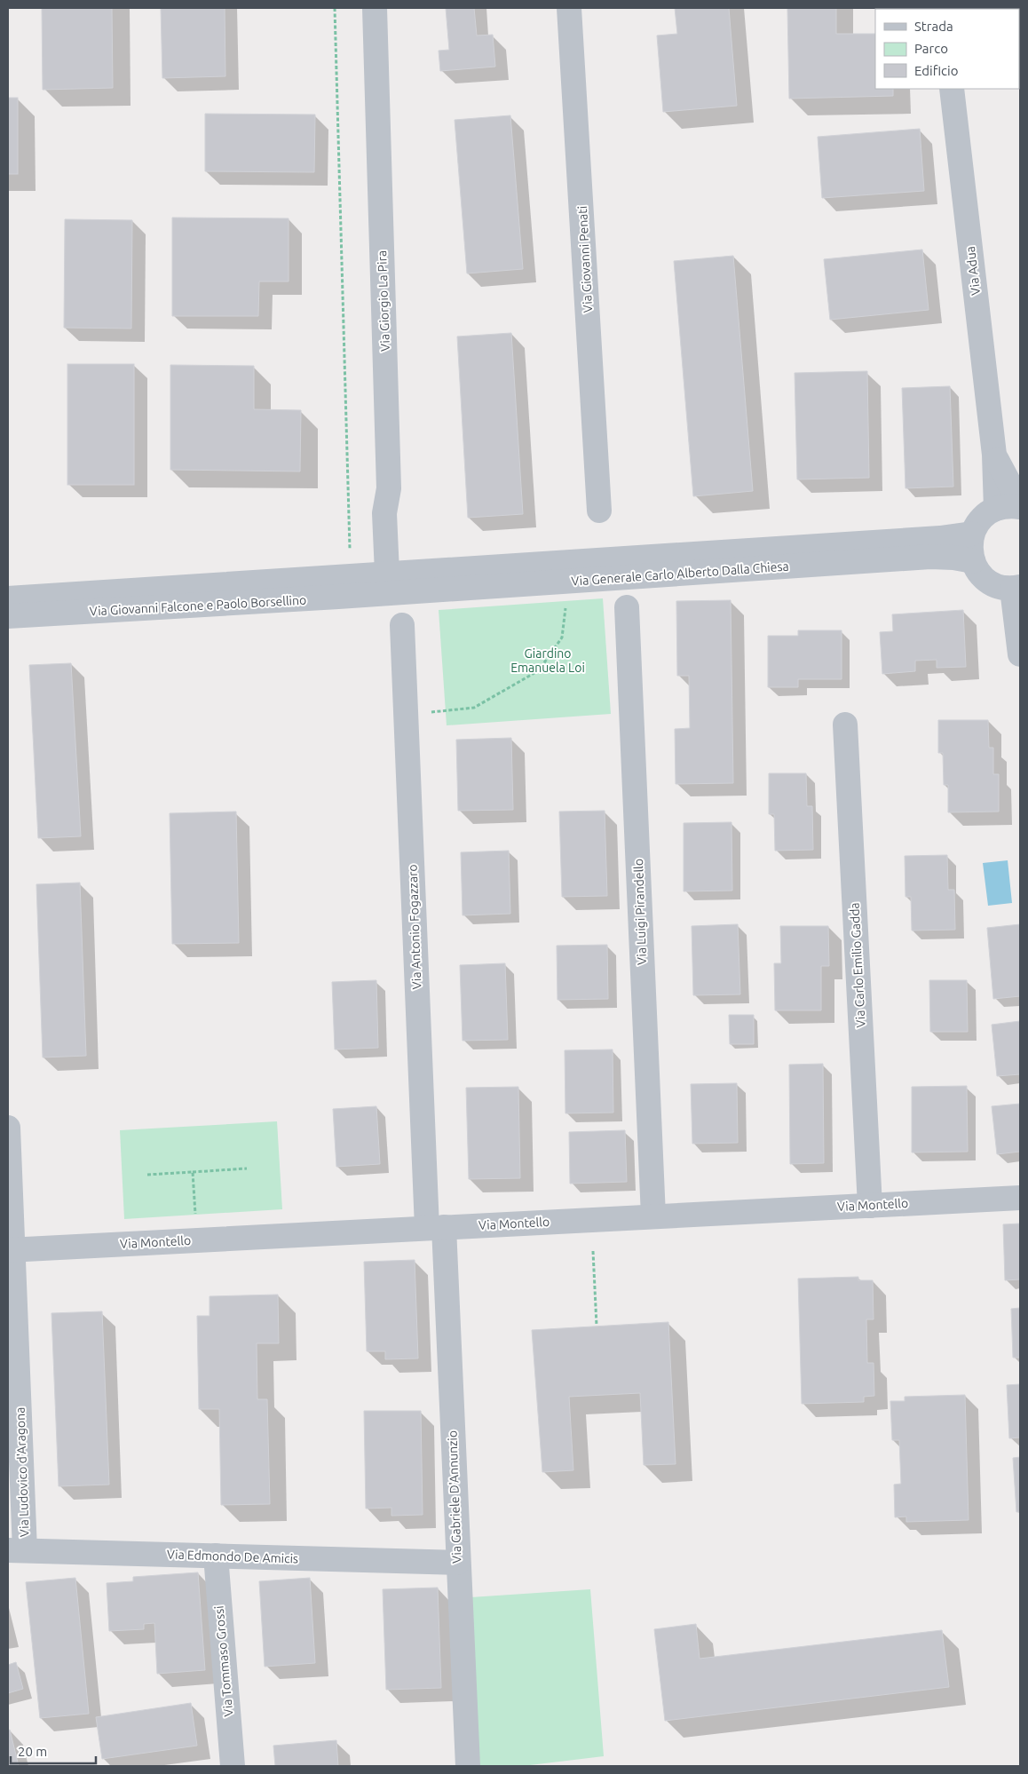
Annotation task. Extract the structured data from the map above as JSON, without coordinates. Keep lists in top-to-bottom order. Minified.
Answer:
{"streets":{"street":["Via Giovanni Penati","Via Adua","Via Giorgio La Pira","Via Generale Carlo Alberto Dalla Chiesa","Via Giovanni Falcone e Paolo Borsellino","Via Luigi Pirandello","Via Antonio Fogazzaro","Via Carlo Emilio Gadda","Via Montello","Via Ludovico d'Aragona","Via Gabriele D'Annunzio","Via Edmondo De Amicis","Via Tommaso Grossi"]},"crossings":[["Via Giorgio La Pira","Via Generale Carlo Alberto Dalla Chiesa"],["Via Giorgio La Pira","Via Giovanni Falcone e Paolo Borsellino"],["Via Generale Carlo Alberto Dalla Chiesa","Via Giovanni Falcone e Paolo Borsellino"],["Via Luigi Pirandello","Via Montello"],["Via Antonio Fogazzaro","Via Montello"],["Via Antonio Fogazzaro","Via Gabriele D'Annunzio"],["Via Carlo Emilio Gadda","Via Montello"],["Via Montello","Via Ludovico d'Aragona"],["Via Montello","Via Gabriele D'Annunzio"],["Via Ludovico d'Aragona","Via Edmondo De Amicis"],["Via Gabriele D'Annunzio","Via Edmondo De Amicis"],["Via Edmondo De Amicis","Via Tommaso Grossi"]],"parks":["Giardino Emanuela Loi"],"legend":["Strada","Parco","Edificio"],"scale_bar":"20 m"}
